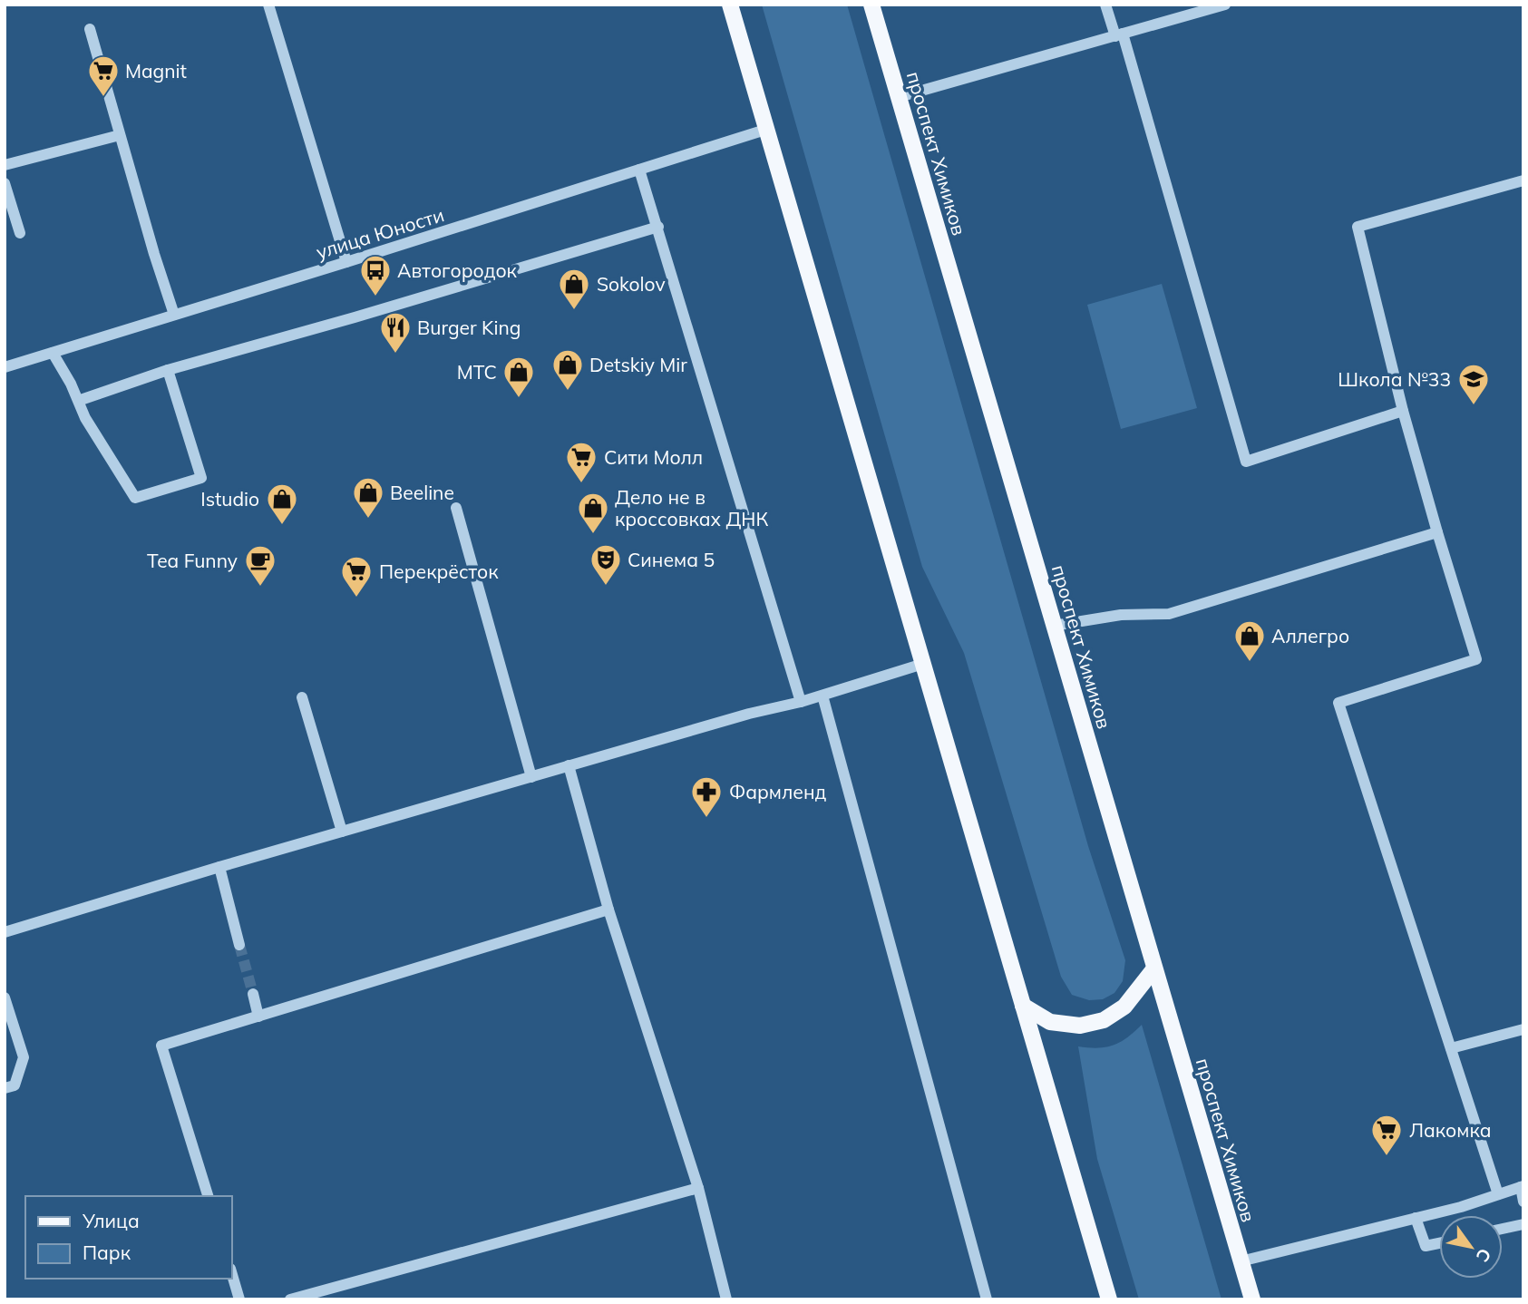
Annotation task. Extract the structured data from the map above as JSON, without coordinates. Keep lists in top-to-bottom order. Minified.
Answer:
{"streets":{"main road":["проспект Химиков"],"street":["улица Юности"]},"places":{"supermarket":["Magnit","Сити Молл","Перекрёсток","Лакомка"],"bus stop":["Автогородок"],"shop":["Sokolov","Detskiy Mir","МТС","Beeline","Istudio","Дело не в кроссовках ДНК","Аллегро"],"restaurant":["Burger King"],"school or university":["Школа №33"],"theatre":["Синема 5"],"cafe":["Tea Funny"],"pharmacy":["Фармленд"]},"legend":["Улица","Парк"],"north":"bottom right"}
